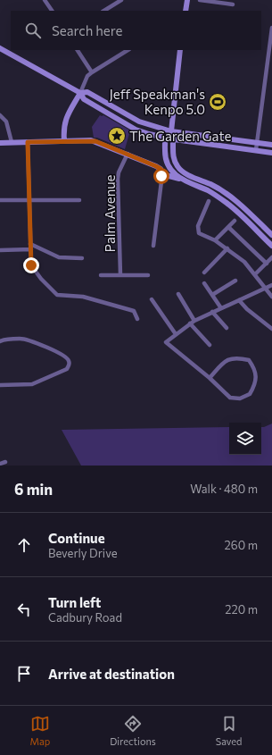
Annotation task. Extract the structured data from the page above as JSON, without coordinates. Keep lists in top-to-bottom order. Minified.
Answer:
{"streets":{"street":["Palm Avenue"]},"places":{"sports":["Jeff Speakman's Kenpo 5.0"],"place":["The Garden Gate"]},"page":{"search":"Search here","heading":["6 min","Walk · 480 m"],"list":[["Continue","Beverly Drive","260 m"],["Turn left","Cadbury Road","220 m"],"Arrive at destination"],"nav":["Map","Directions","Saved"]}}
